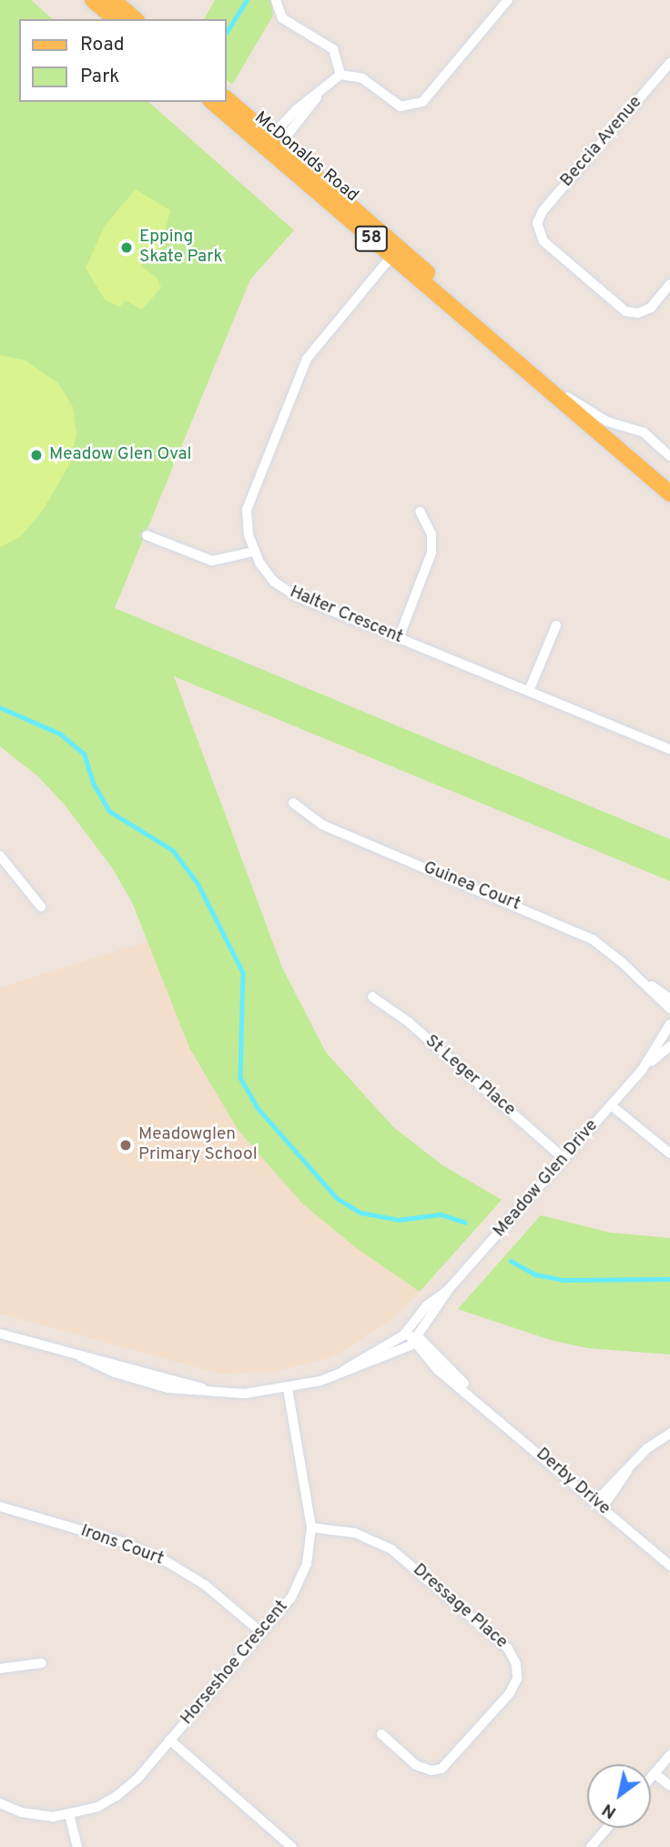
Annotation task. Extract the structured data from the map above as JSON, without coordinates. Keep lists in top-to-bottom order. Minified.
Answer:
{"streets":{"main road":["McDonalds Road","58"],"street":["Beccia Avenue","Halter Crescent","Guinea Court","St Leger Place","Meadow Glen Drive","Derby Drive","Irons Court","Dressage Place","Horseshoe Crescent"]},"crossings":[["McDonalds Road","Halter Crescent"],["St Leger Place","Meadow Glen Drive"],["Meadow Glen Drive","Derby Drive"],["Meadow Glen Drive","Horseshoe Crescent"],["Irons Court","Horseshoe Crescent"],["Dressage Place","Horseshoe Crescent"]],"places":["Epping Skate Park","Meadow Glen Oval","Meadowglen Primary School"],"legend":["Road","Park"],"north":"bottom left"}
